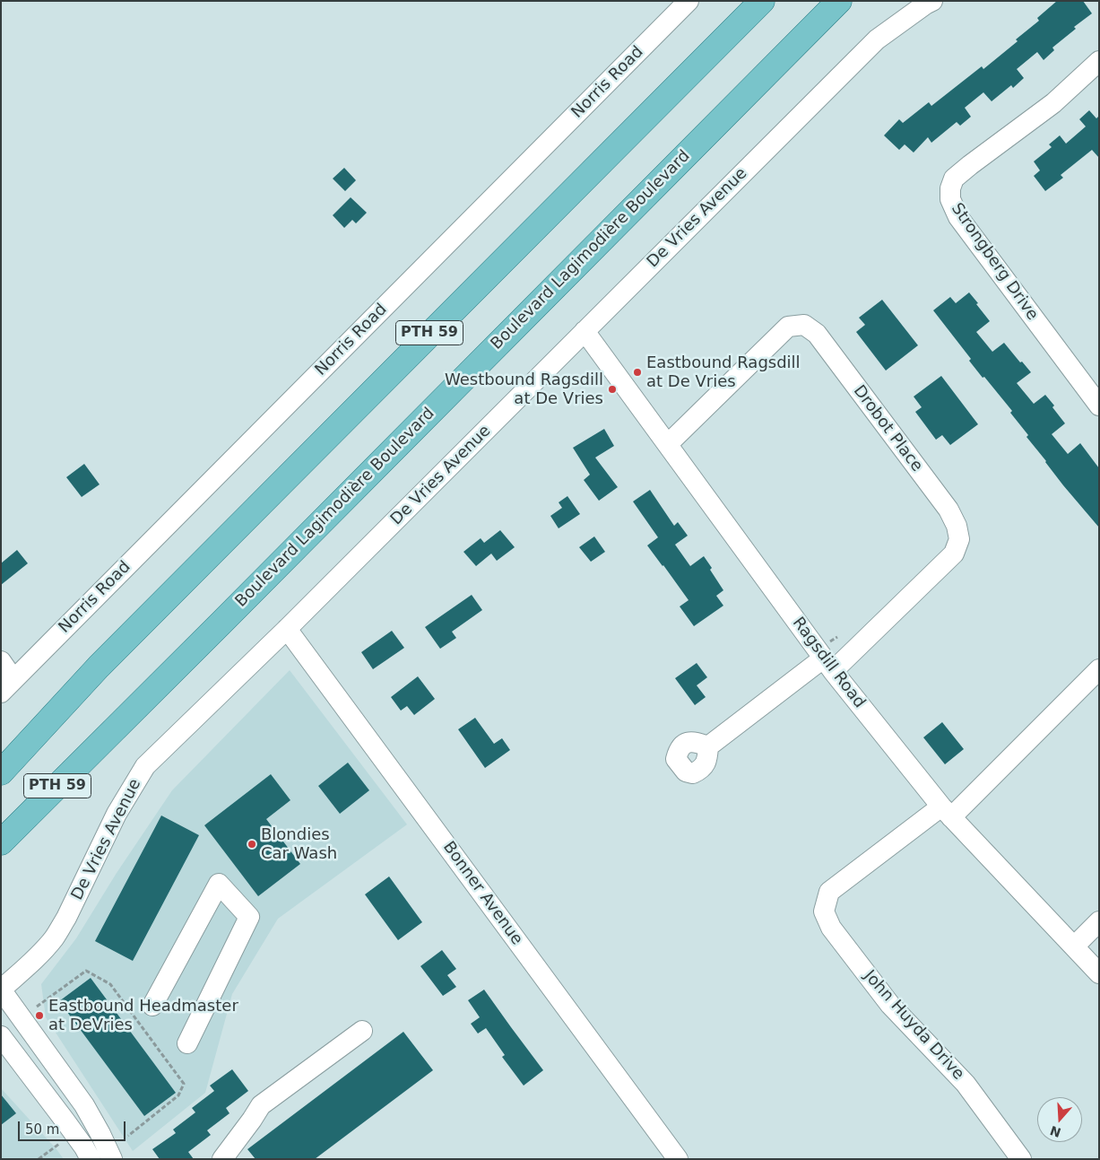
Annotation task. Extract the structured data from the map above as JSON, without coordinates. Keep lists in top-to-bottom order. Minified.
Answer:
{"streets":{"main road":["Boulevard Lagimodière Boulevard","PTH 59"],"street":["Norris Road","De Vries Avenue","Strongberg Drive","Drobot Place","Ragsdill Road","Bonner Avenue","John Huyda Drive"]},"crossings":[["De Vries Avenue","Ragsdill Road"],["De Vries Avenue","Bonner Avenue"],["Drobot Place","Ragsdill Road"],["Ragsdill Road","John Huyda Drive"]],"places":["Eastbound Ragsdill at De Vries","Westbound Ragsdill at De Vries","Blondies Car Wash","Eastbound Headmaster at DeVries"],"scale_bar":"50 m","north":"bottom"}
